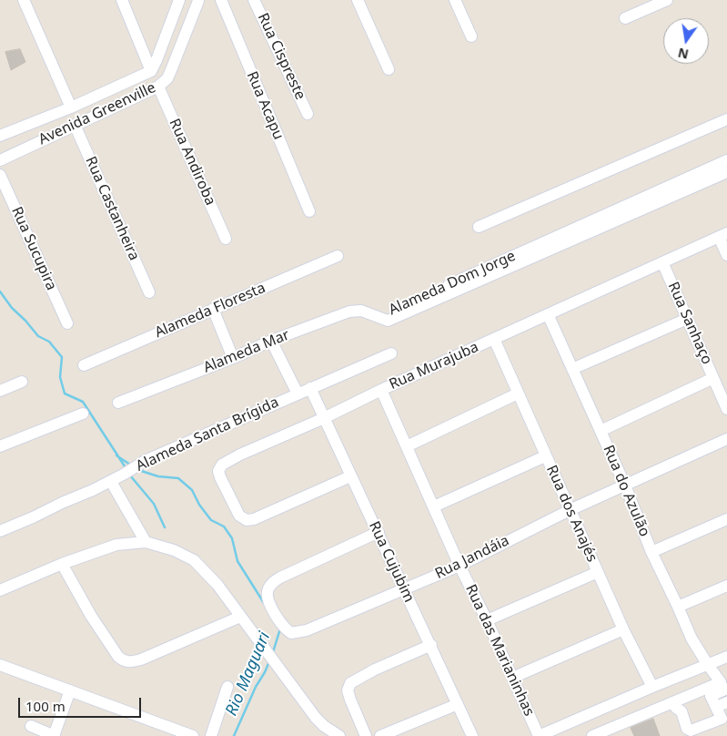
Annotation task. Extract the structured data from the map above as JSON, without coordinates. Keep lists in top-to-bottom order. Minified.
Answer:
{"streets":{"street":["Rua Cispreste","Rua Acapu","Avenida Greenville","Rua Andiroba","Rua Castanheira","Rua Sucupira","Alameda Dom Jorge","Alameda Floresta","Rua Sanhaço","Alameda Mar","Rua Murajuba","Alameda Santa Brígida","Rua do Azulão","Rua dos Anajés","Rua Jandáia","Rua Cujubim","Rua das Marianinhas"]},"crossings":[["Avenida Greenville","Rua Andiroba"],["Avenida Greenville","Rua Castanheira"],["Alameda Dom Jorge","Alameda Mar"],["Rua Sanhaço","Rua Murajuba"],["Rua Murajuba","Rua do Azulão"],["Rua Murajuba","Rua dos Anajés"],["Rua Murajuba","Rua Cujubim"],["Rua Murajuba","Rua das Marianinhas"],["Alameda Santa Brígida","Rua Cujubim"],["Rua do Azulão","Rua Jandáia"],["Rua dos Anajés","Rua Jandáia"],["Rua Jandáia","Rua Cujubim"],["Rua Jandáia","Rua das Marianinhas"]],"water":["Rio Maguari"],"scale_bar":"100 m","north":"bottom"}
